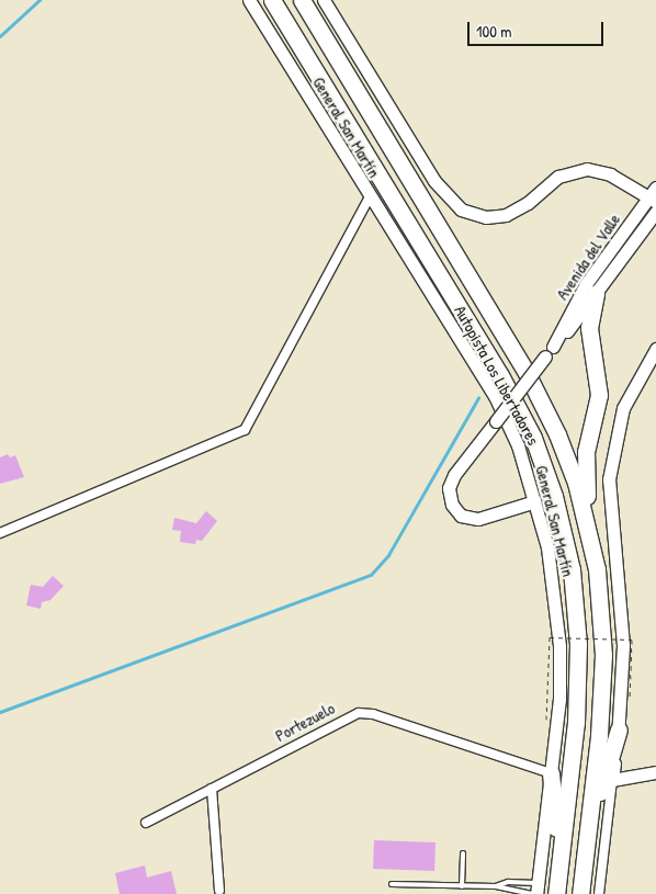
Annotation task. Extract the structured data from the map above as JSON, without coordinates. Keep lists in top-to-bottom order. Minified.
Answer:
{"streets":{"highway":["Autopista Los Libertadores"],"street":["General San Martín","Avenida del Valle","Portezuelo"]},"crossings":[["General San Martín","Avenida del Valle"],["General San Martín","Portezuelo"]],"scale_bar":"100 m"}
